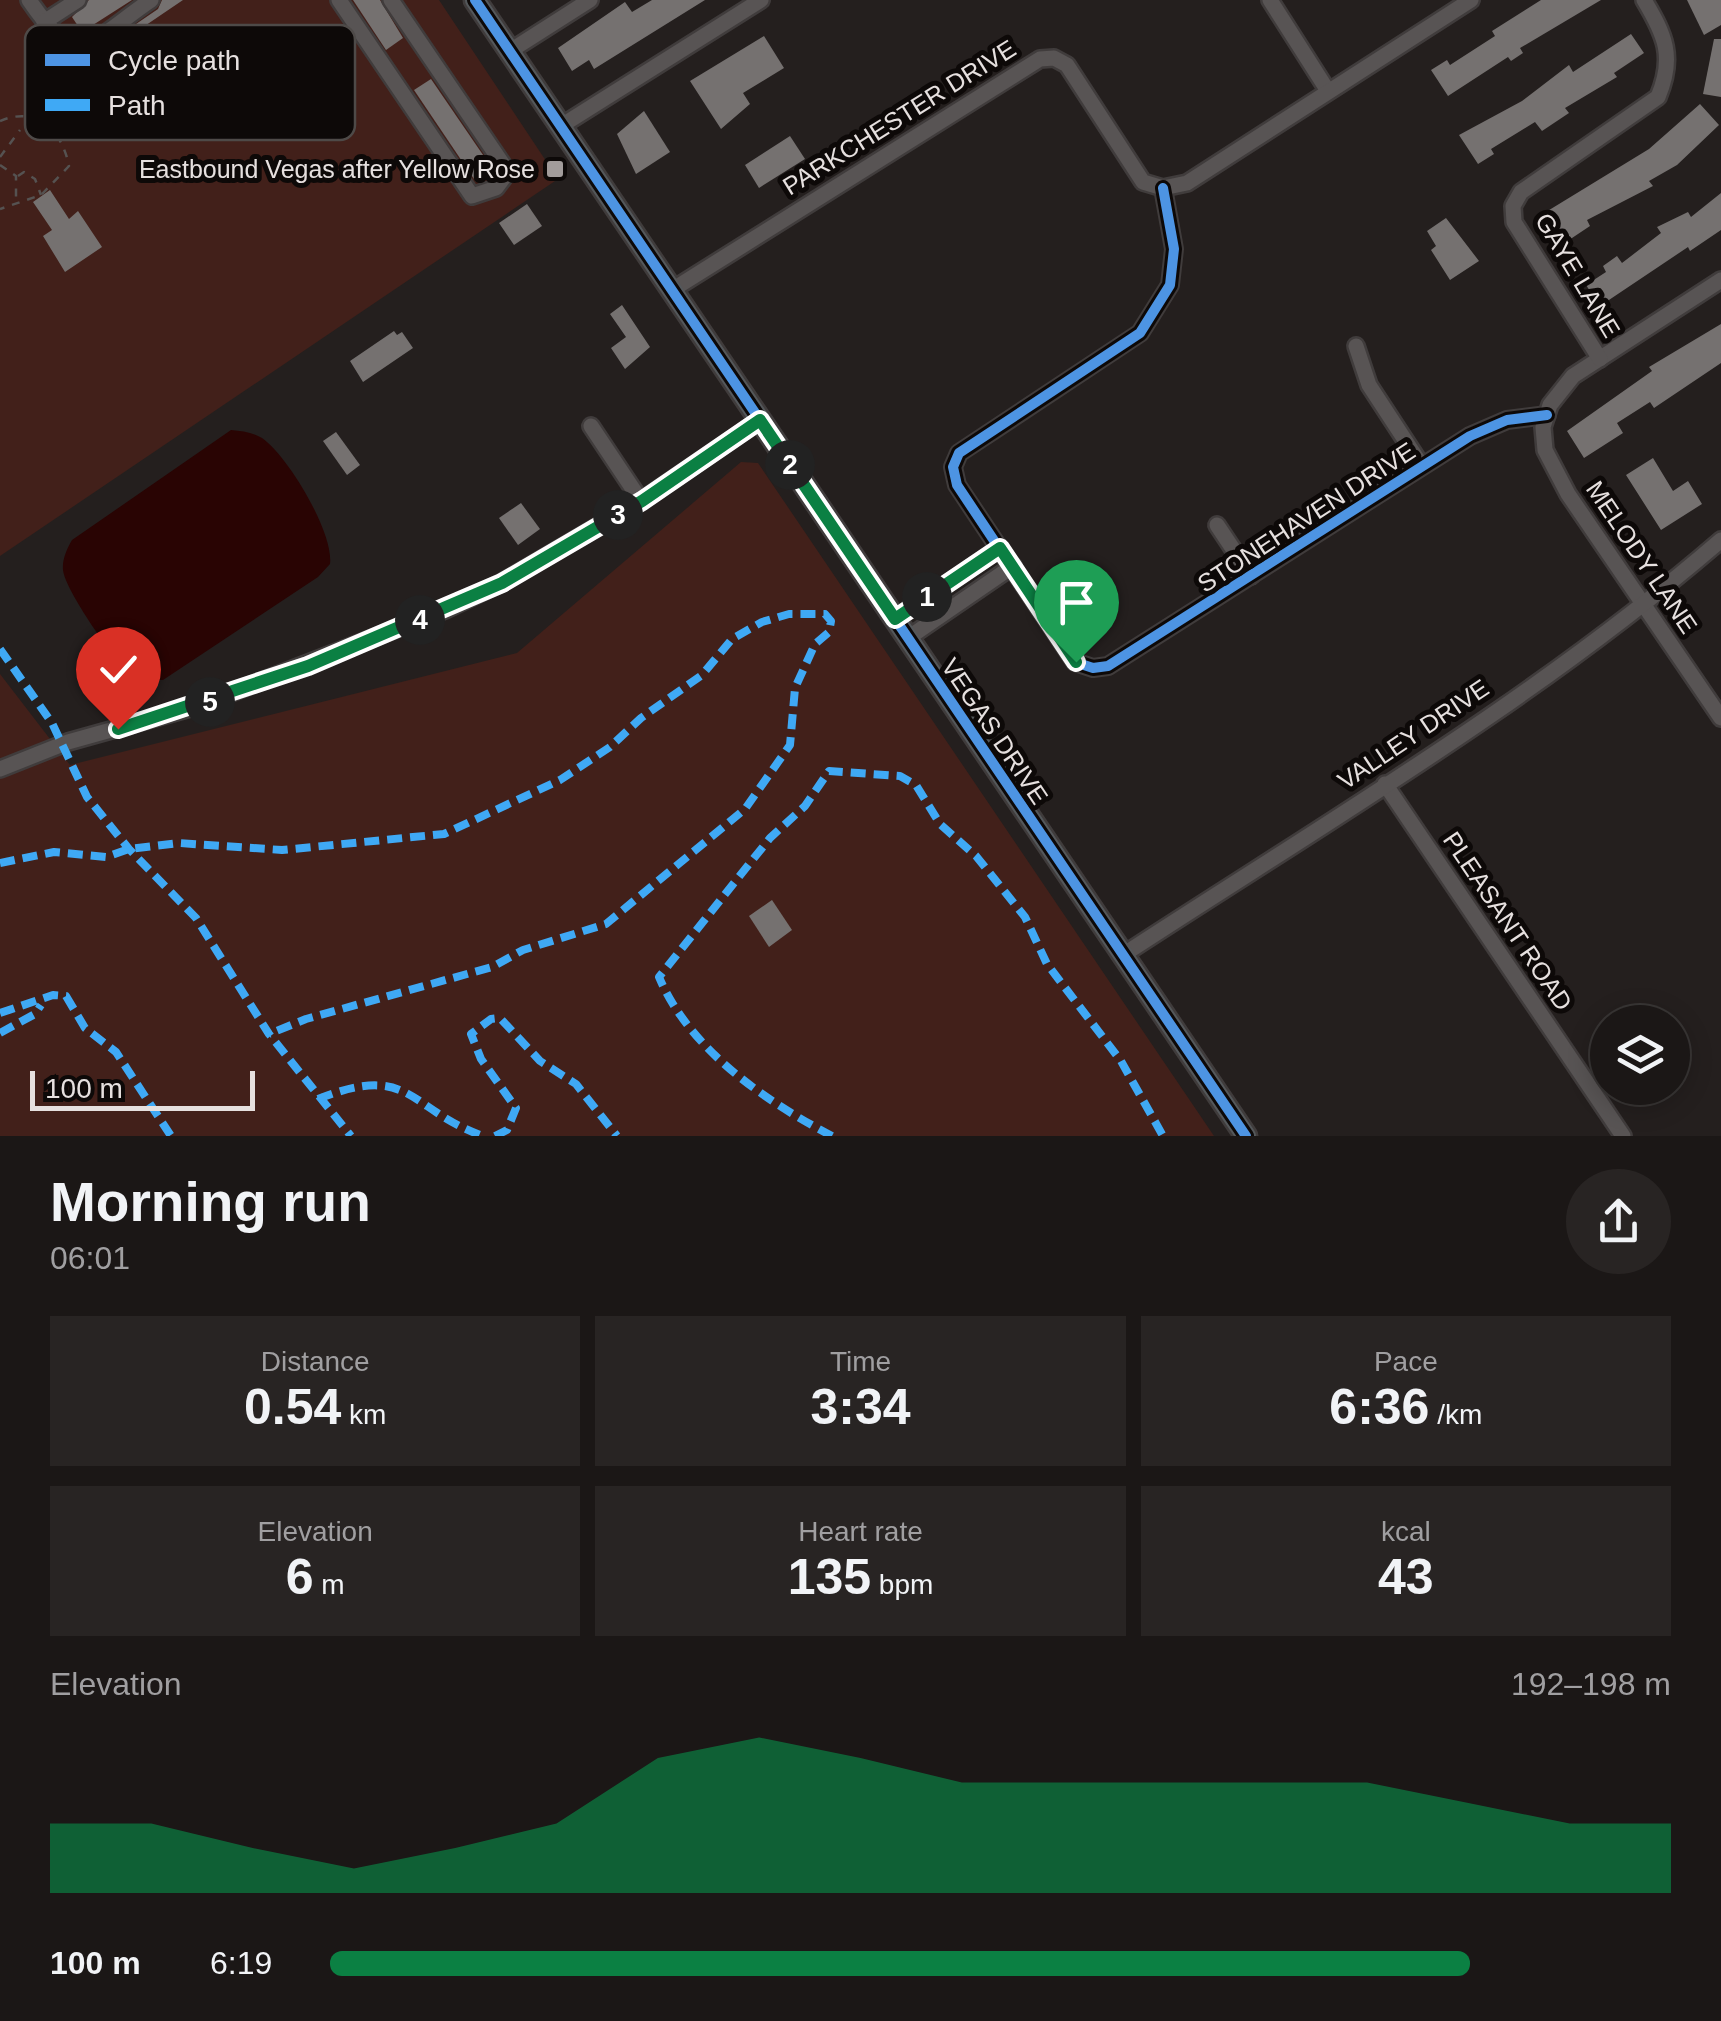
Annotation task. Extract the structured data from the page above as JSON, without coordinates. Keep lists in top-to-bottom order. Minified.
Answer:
{"streets":{"main road":["VEGAS DRIVE"],"street":["PARKCHESTER DRIVE","GAYE LANE","STONEHAVEN DRIVE","MELODY LANE","VALLEY DRIVE","PLEASANT ROAD"]},"crossings":[["PARKCHESTER DRIVE","VEGAS DRIVE"],["STONEHAVEN DRIVE","MELODY LANE"],["MELODY LANE","VALLEY DRIVE"],["VEGAS DRIVE","VALLEY DRIVE"],["VALLEY DRIVE","PLEASANT ROAD"]],"places":{"transit":["Eastbound Vegas after Yellow Rose"]},"legend":["Cycle path","Path"],"scale_bar":"100 m","page":{"pins":["2","3","1","4","5"],"scale":"100 m","heading":["Morning run","06:01"],"stats":[["Distance","0.54 km"],["Time","3:34"],["Pace","6:36 /km"],["Elevation","6 m"],["Heart rate","135 bpm"],["kcal","43"]],"chart":["Elevation","192–198 m"],"list":[{"name":"100 m","note":"6:19"}]}}
